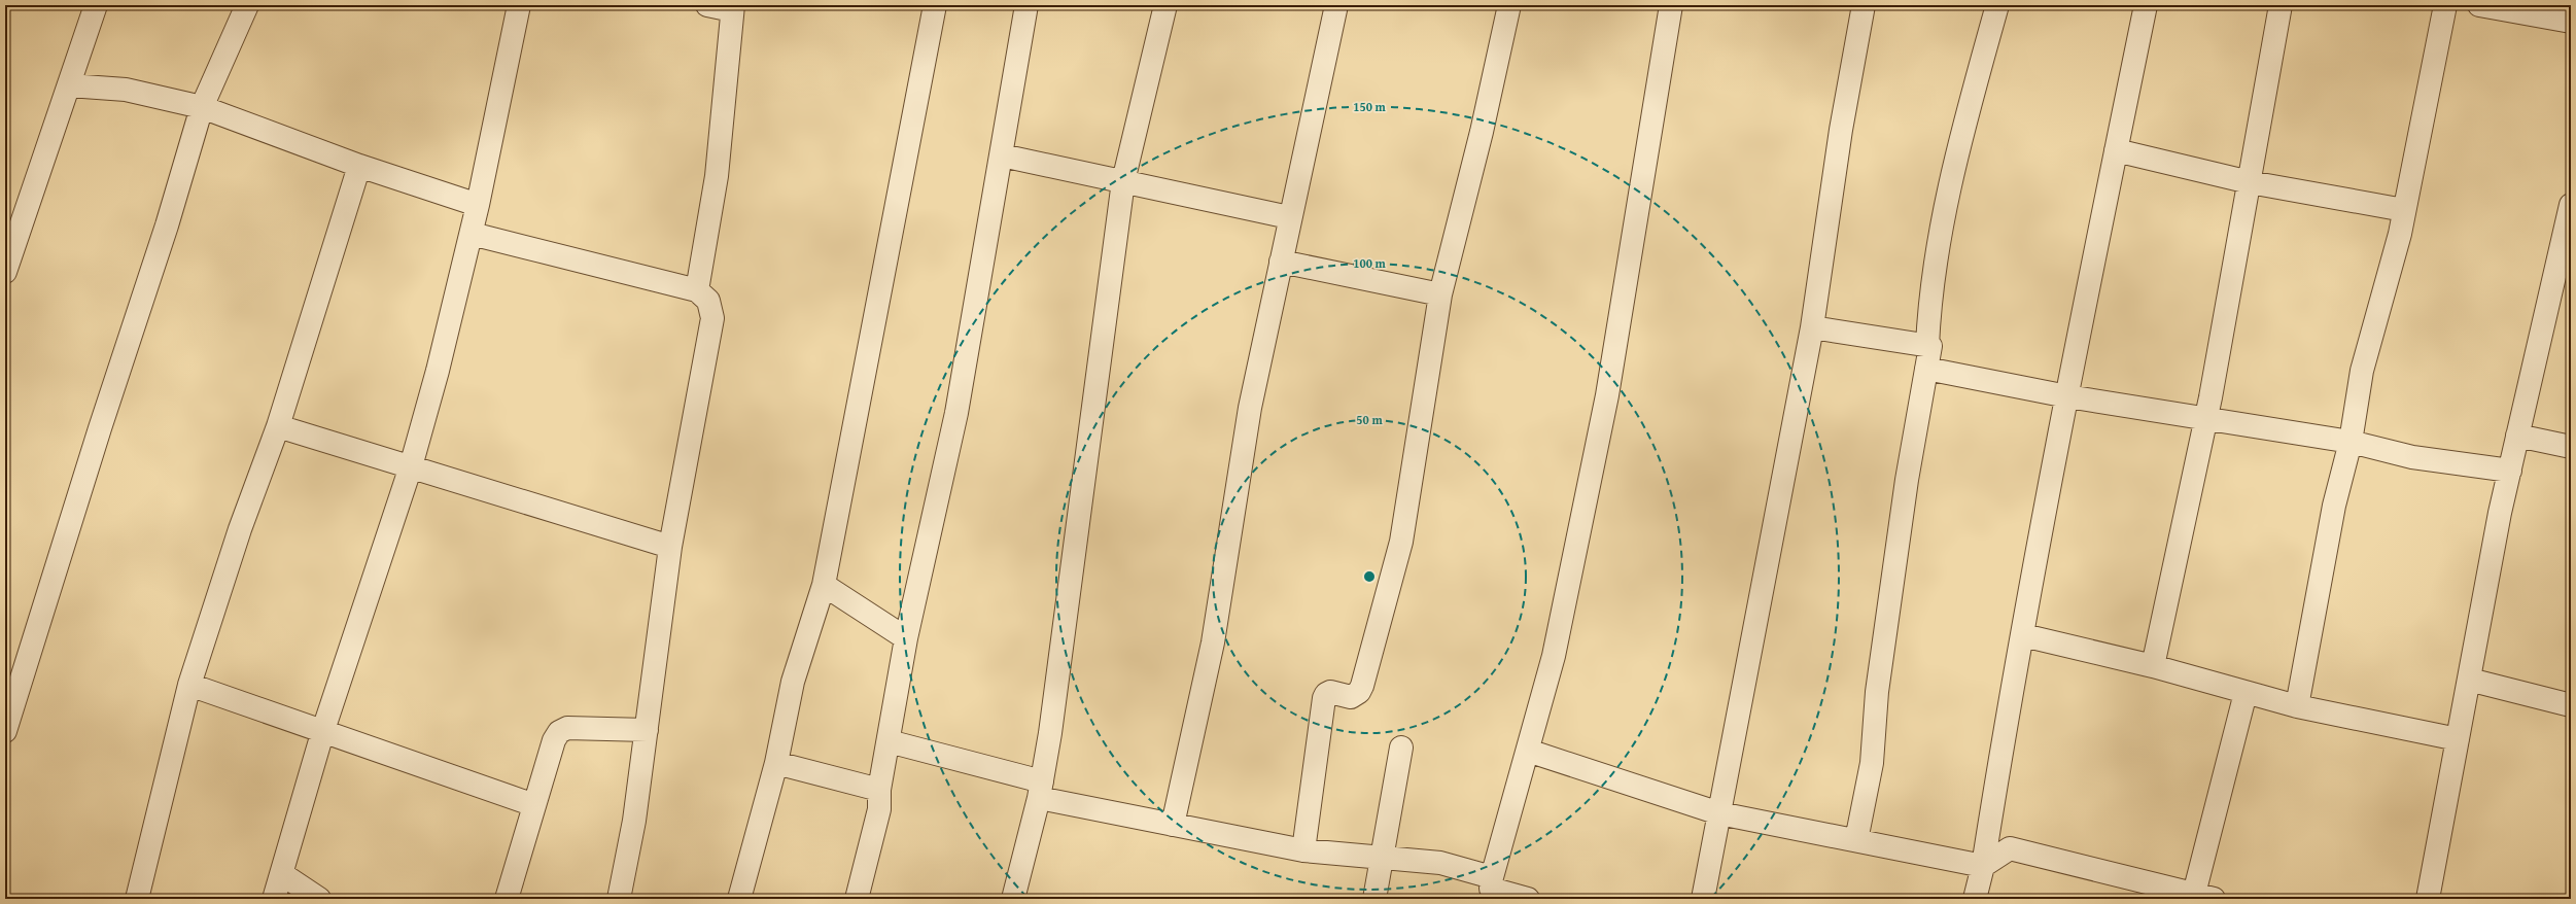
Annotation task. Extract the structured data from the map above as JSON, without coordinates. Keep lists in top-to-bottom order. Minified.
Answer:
{"rings":["150 m","100 m","50 m"]}
